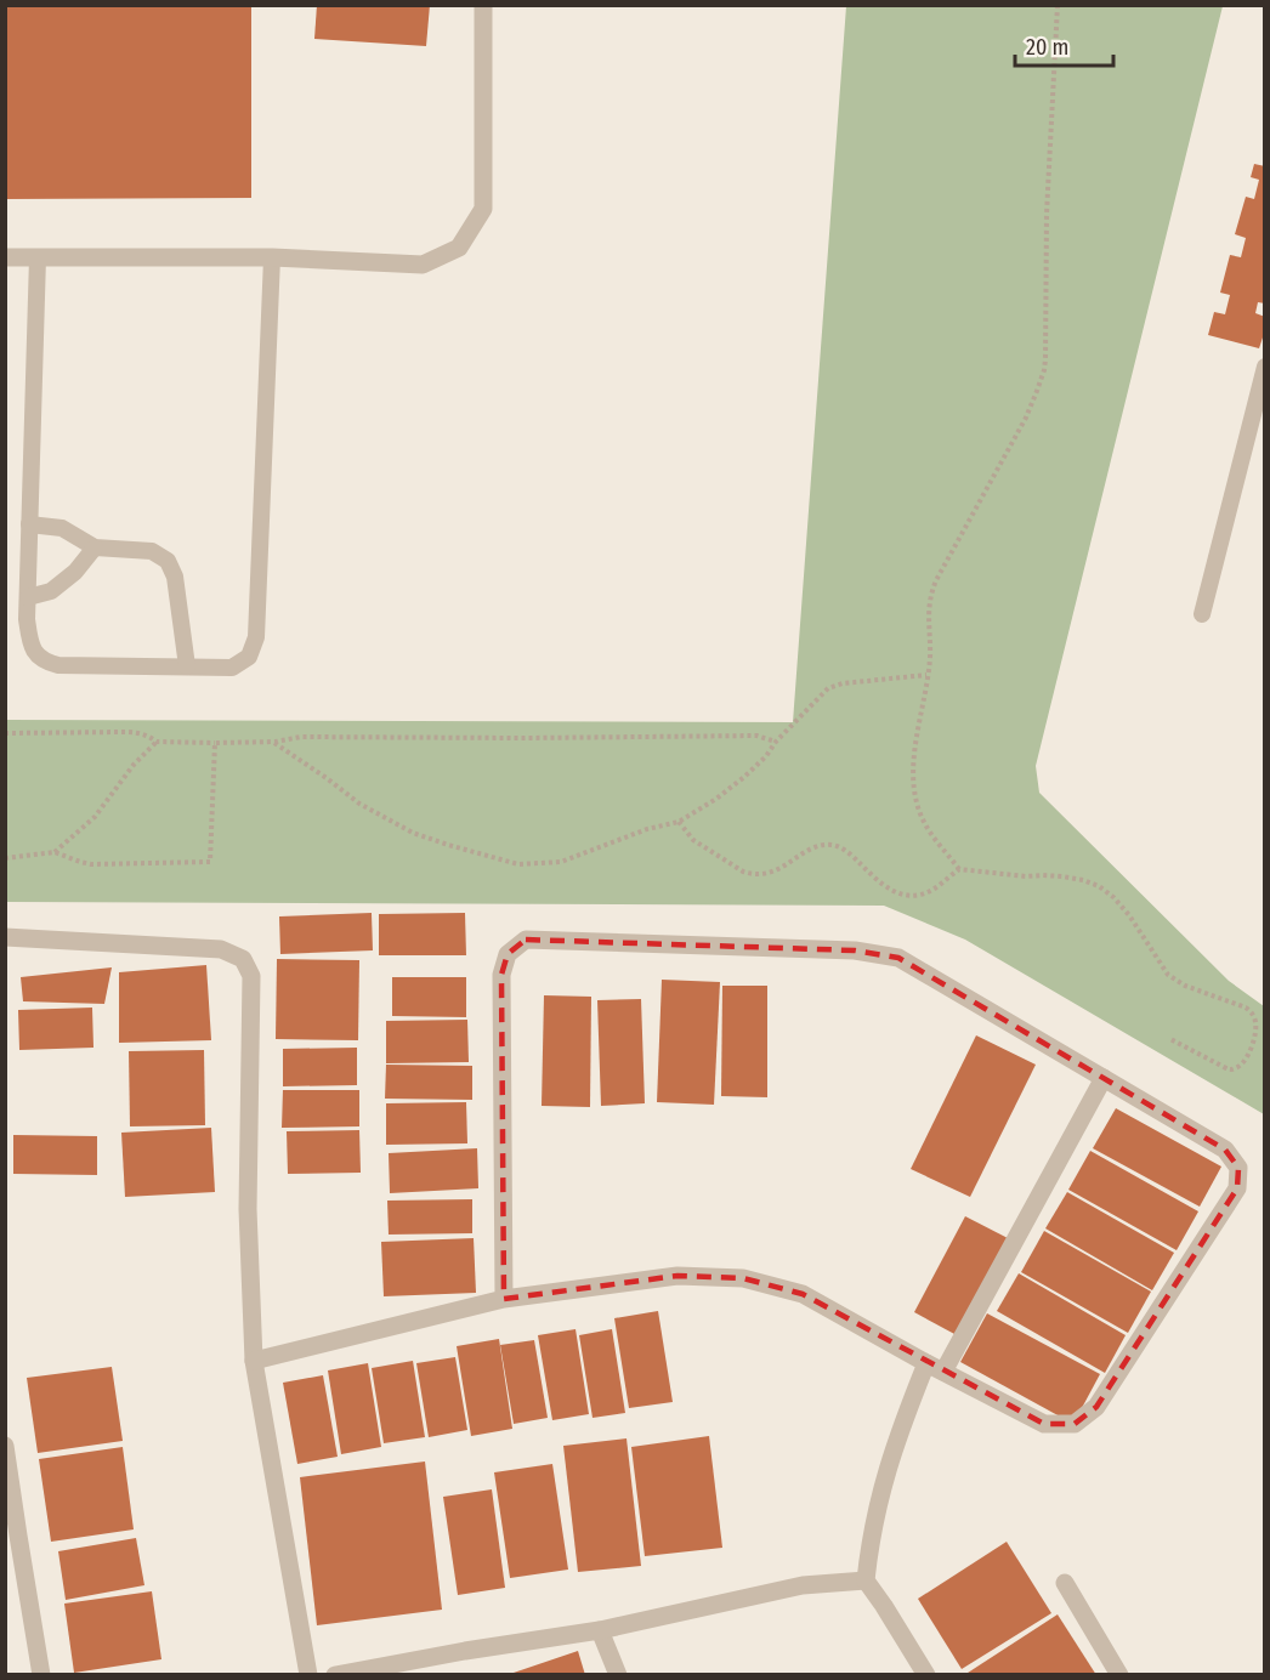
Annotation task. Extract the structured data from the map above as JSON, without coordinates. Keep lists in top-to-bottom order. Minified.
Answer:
{"scale_bar":"20 m"}
